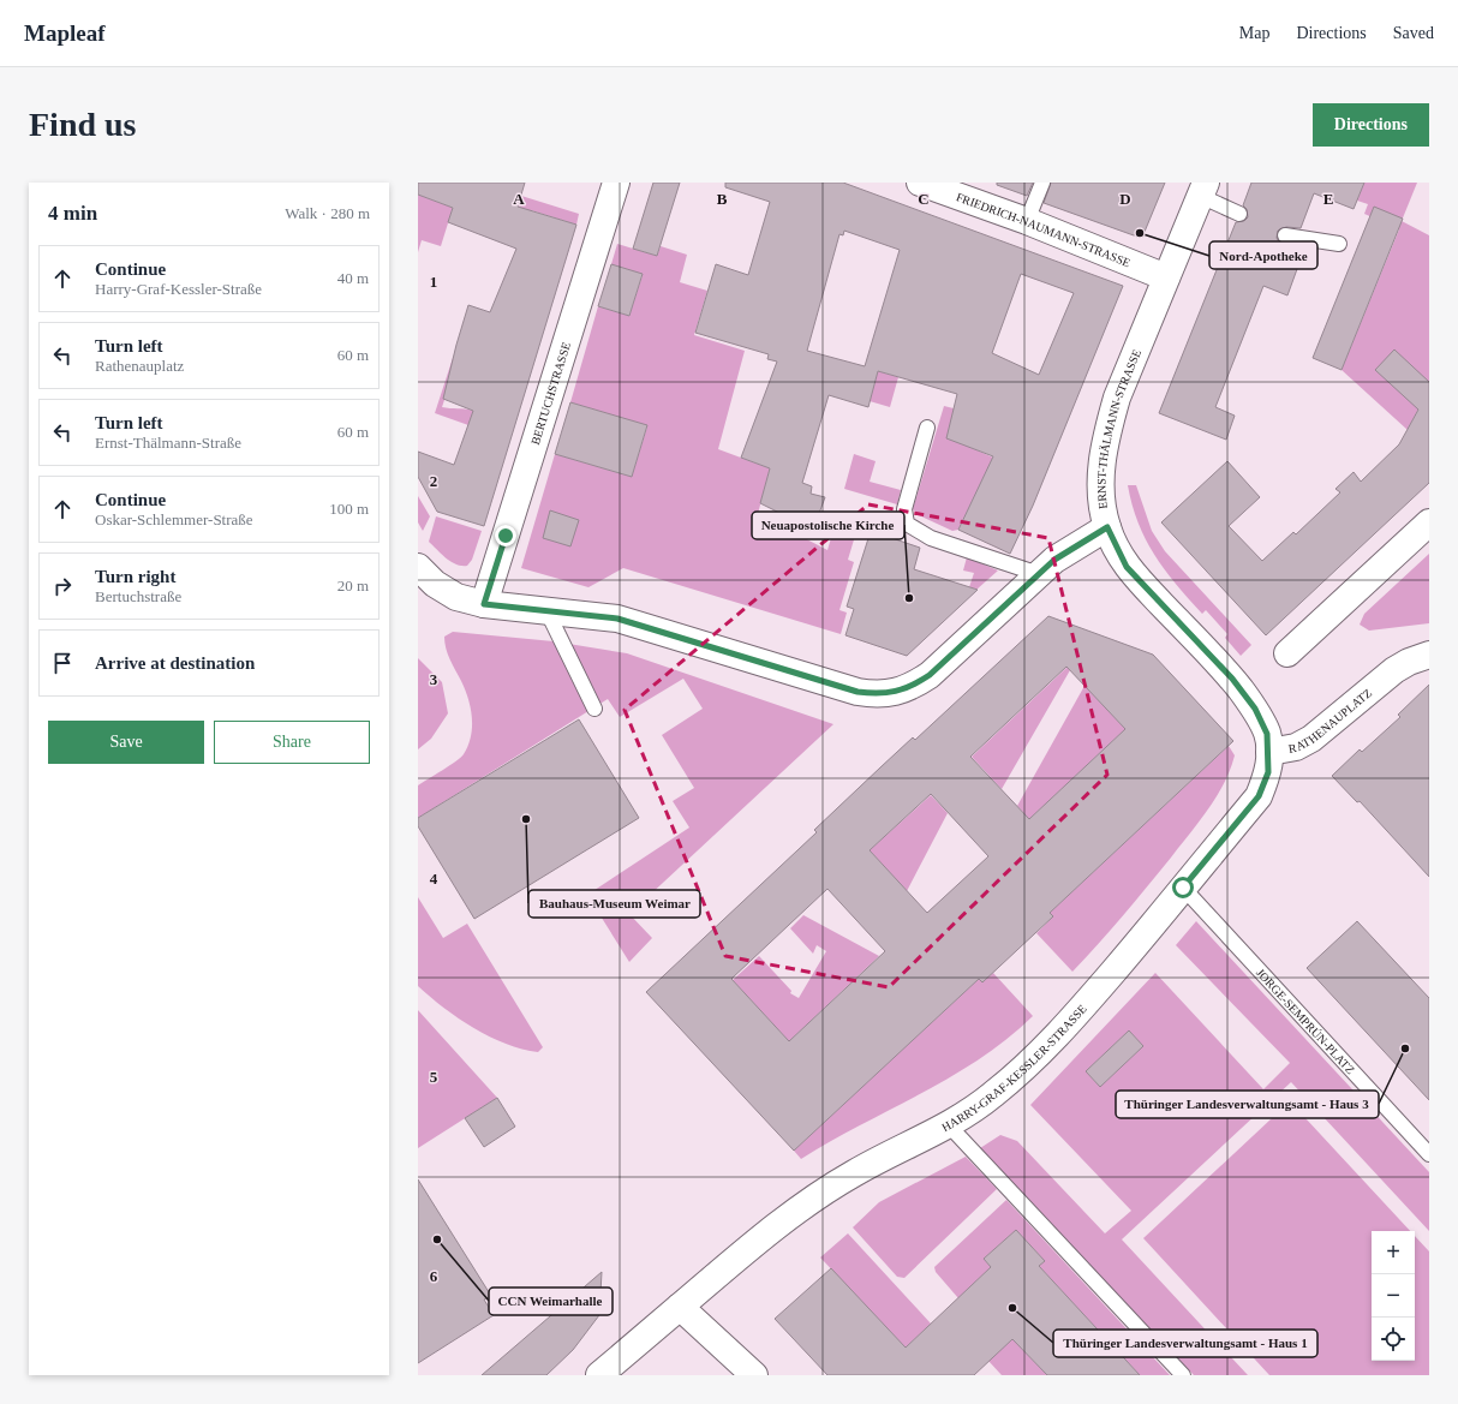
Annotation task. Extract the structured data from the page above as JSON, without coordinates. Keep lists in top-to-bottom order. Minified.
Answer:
{"streets":{"street":["FRIEDRICH-NAUMANN-STRASSE","BERTUCHSTRASSE","ERNST-THÄLMANN-STRASSE","RATHENAUPLATZ","HARRY-GRAF-KESSLER-STRASSE"],"lane":["JORGE-SEMPRÚN-PLATZ"]},"crossings":[["FRIEDRICH-NAUMANN-STRASSE","ERNST-THÄLMANN-STRASSE"],["BERTUCHSTRASSE","ERNST-THÄLMANN-STRASSE"],["ERNST-THÄLMANN-STRASSE","RATHENAUPLATZ"],["RATHENAUPLATZ","HARRY-GRAF-KESSLER-STRASSE"],["JORGE-SEMPRÚN-PLATZ","HARRY-GRAF-KESSLER-STRASSE"]],"places":["Nord-Apotheke","Neuapostolische Kirche","Bauhaus-Museum Weimar","Thüringer Landesverwaltungsamt - Haus 3","CCN Weimarhalle","Thüringer Landesverwaltungsamt - Haus 1"],"page":{"header":"Mapleaf","nav":["Map","Directions","Saved"],"buttons":["Directions",["Save","Share"]],"title":"Find us","heading":["4 min","Walk · 280 m"],"list":[["Continue","Harry-Graf-Kessler-Straße","40 m"],["Turn left","Rathenauplatz","60 m"],["Turn left","Ernst-Thälmann-Straße","60 m"],["Continue","Oskar-Schlemmer-Straße","100 m"],["Turn right","Bertuchstraße","20 m"],"Arrive at destination"],"map_buttons":["+","−"]},"grid":{"columns":["A","B","C","D","E"],"rows":["1","2","3","4","5","6"]}}
